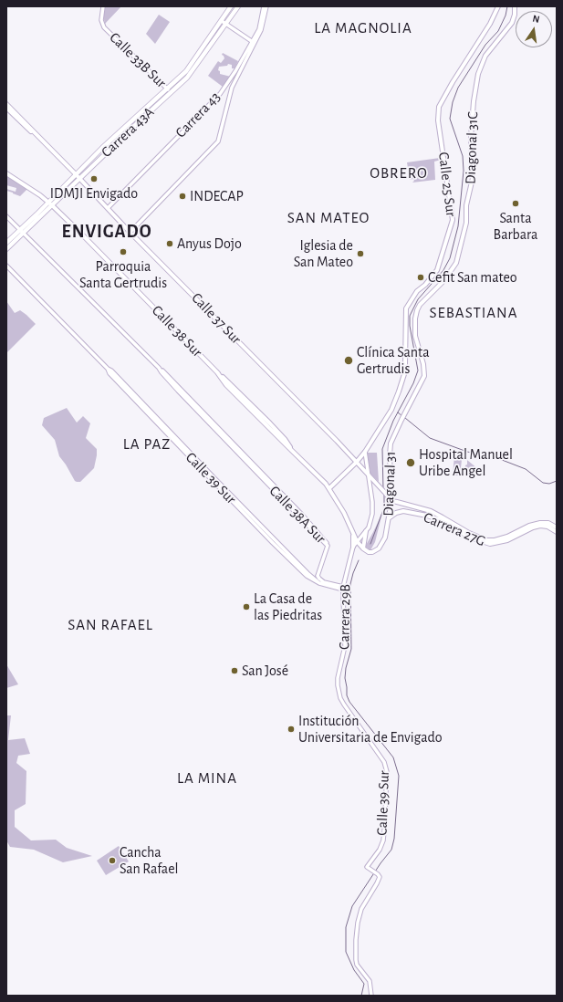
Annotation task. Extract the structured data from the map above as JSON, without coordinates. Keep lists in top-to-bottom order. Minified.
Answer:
{"streets":{"main road":["Carrera 43A","Diagonal 31C","Calle 25 Sur","Calle 37 Sur","Calle 38 Sur","Diagonal 31","Carrera 27G"],"street":["Calle 33B Sur","Carrera 43","Calle 39 Sur","Calle 38A Sur","Carrera 29B"]},"crossings":[["Calle 33B Sur","Carrera 43A"],["Carrera 43","Calle 37 Sur"],["Carrera 43A","Calle 37 Sur"],["Carrera 43A","Calle 38 Sur"],["Carrera 43A","Calle 38A Sur"],["Diagonal 31C","Diagonal 31"],["Calle 25 Sur","Calle 37 Sur"],["Calle 25 Sur","Calle 38 Sur"],["Calle 37 Sur","Diagonal 31"],["Calle 37 Sur","Carrera 27G"],["Calle 38 Sur","Carrera 29B"],["Calle 39 Sur","Carrera 29B"],["Diagonal 31","Carrera 27G"]],"districts":["LA MAGNOLIA","OBRERO","SAN MATEO","ENVIGADO","SEBASTIANA","LA PAZ","SAN RAFAEL","LA MINA"],"places":["IDMJI Envigado","INDECAP","Santa Barbara","Anyus Dojo","Parroquia Santa Gertrudis","Iglesia de San Mateo","Cefit San mateo","Clínica Santa Gertrudis","Hospital Manuel Uribe Angel","La Casa de las Piedritas","San José","Institución Universitaria de Envigado","Cancha San Rafael"],"north":"top"}
